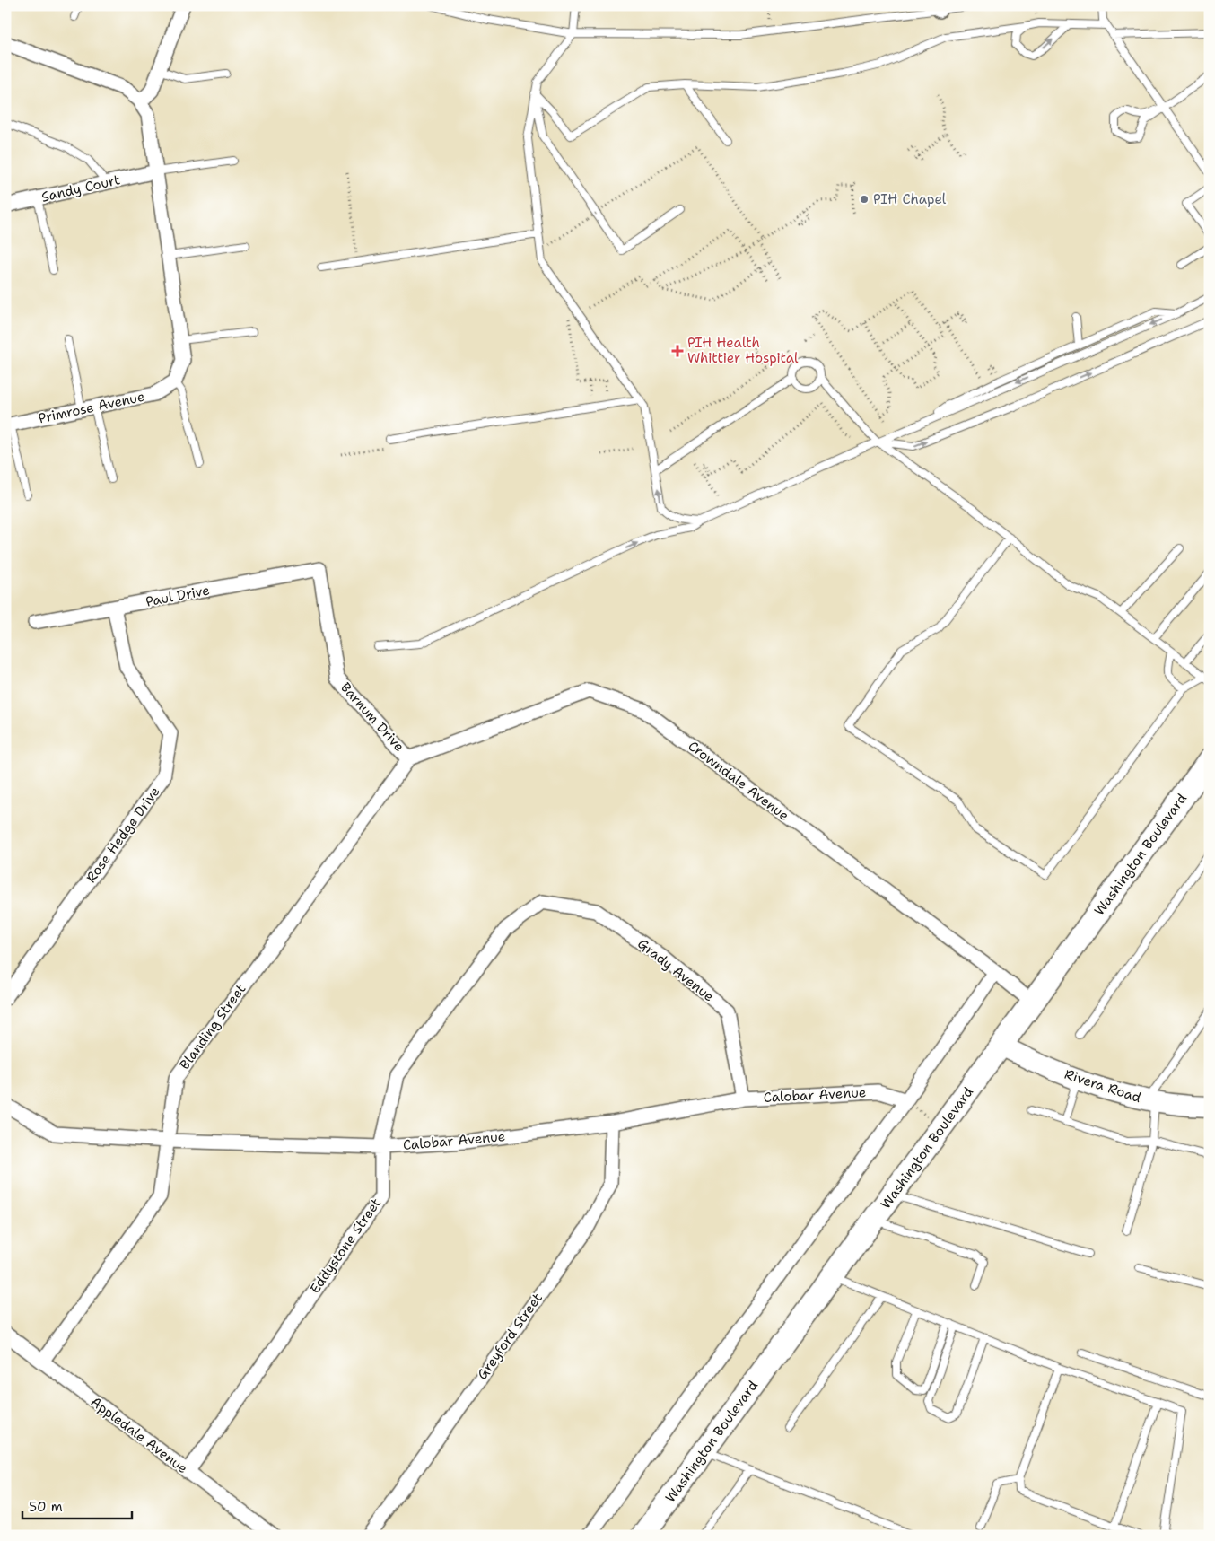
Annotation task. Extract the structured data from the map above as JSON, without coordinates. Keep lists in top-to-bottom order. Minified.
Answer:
{"streets":{"main road":["Washington Boulevard"],"street":["Sandy Court","Primrose Avenue","Paul Drive","Barnum Drive","Crowndale Avenue","Rose Hedge Drive","Grady Avenue","Blanding Street","Rivera Road","Calobar Avenue","Eddystone Street","Greyford Street","Appledale Avenue"]},"crossings":[["Paul Drive","Barnum Drive"],["Paul Drive","Rose Hedge Drive"],["Barnum Drive","Crowndale Avenue"],["Barnum Drive","Blanding Street"],["Crowndale Avenue","Washington Boulevard"],["Crowndale Avenue","Blanding Street"],["Washington Boulevard","Rivera Road"],["Grady Avenue","Calobar Avenue"],["Grady Avenue","Eddystone Street"],["Blanding Street","Calobar Avenue"],["Blanding Street","Appledale Avenue"],["Calobar Avenue","Eddystone Street"],["Calobar Avenue","Greyford Street"],["Eddystone Street","Appledale Avenue"]],"places":{"other":["PIH Chapel"],"health":["PIH Health Whittier Hospital"]},"scale_bar":"50 m"}
